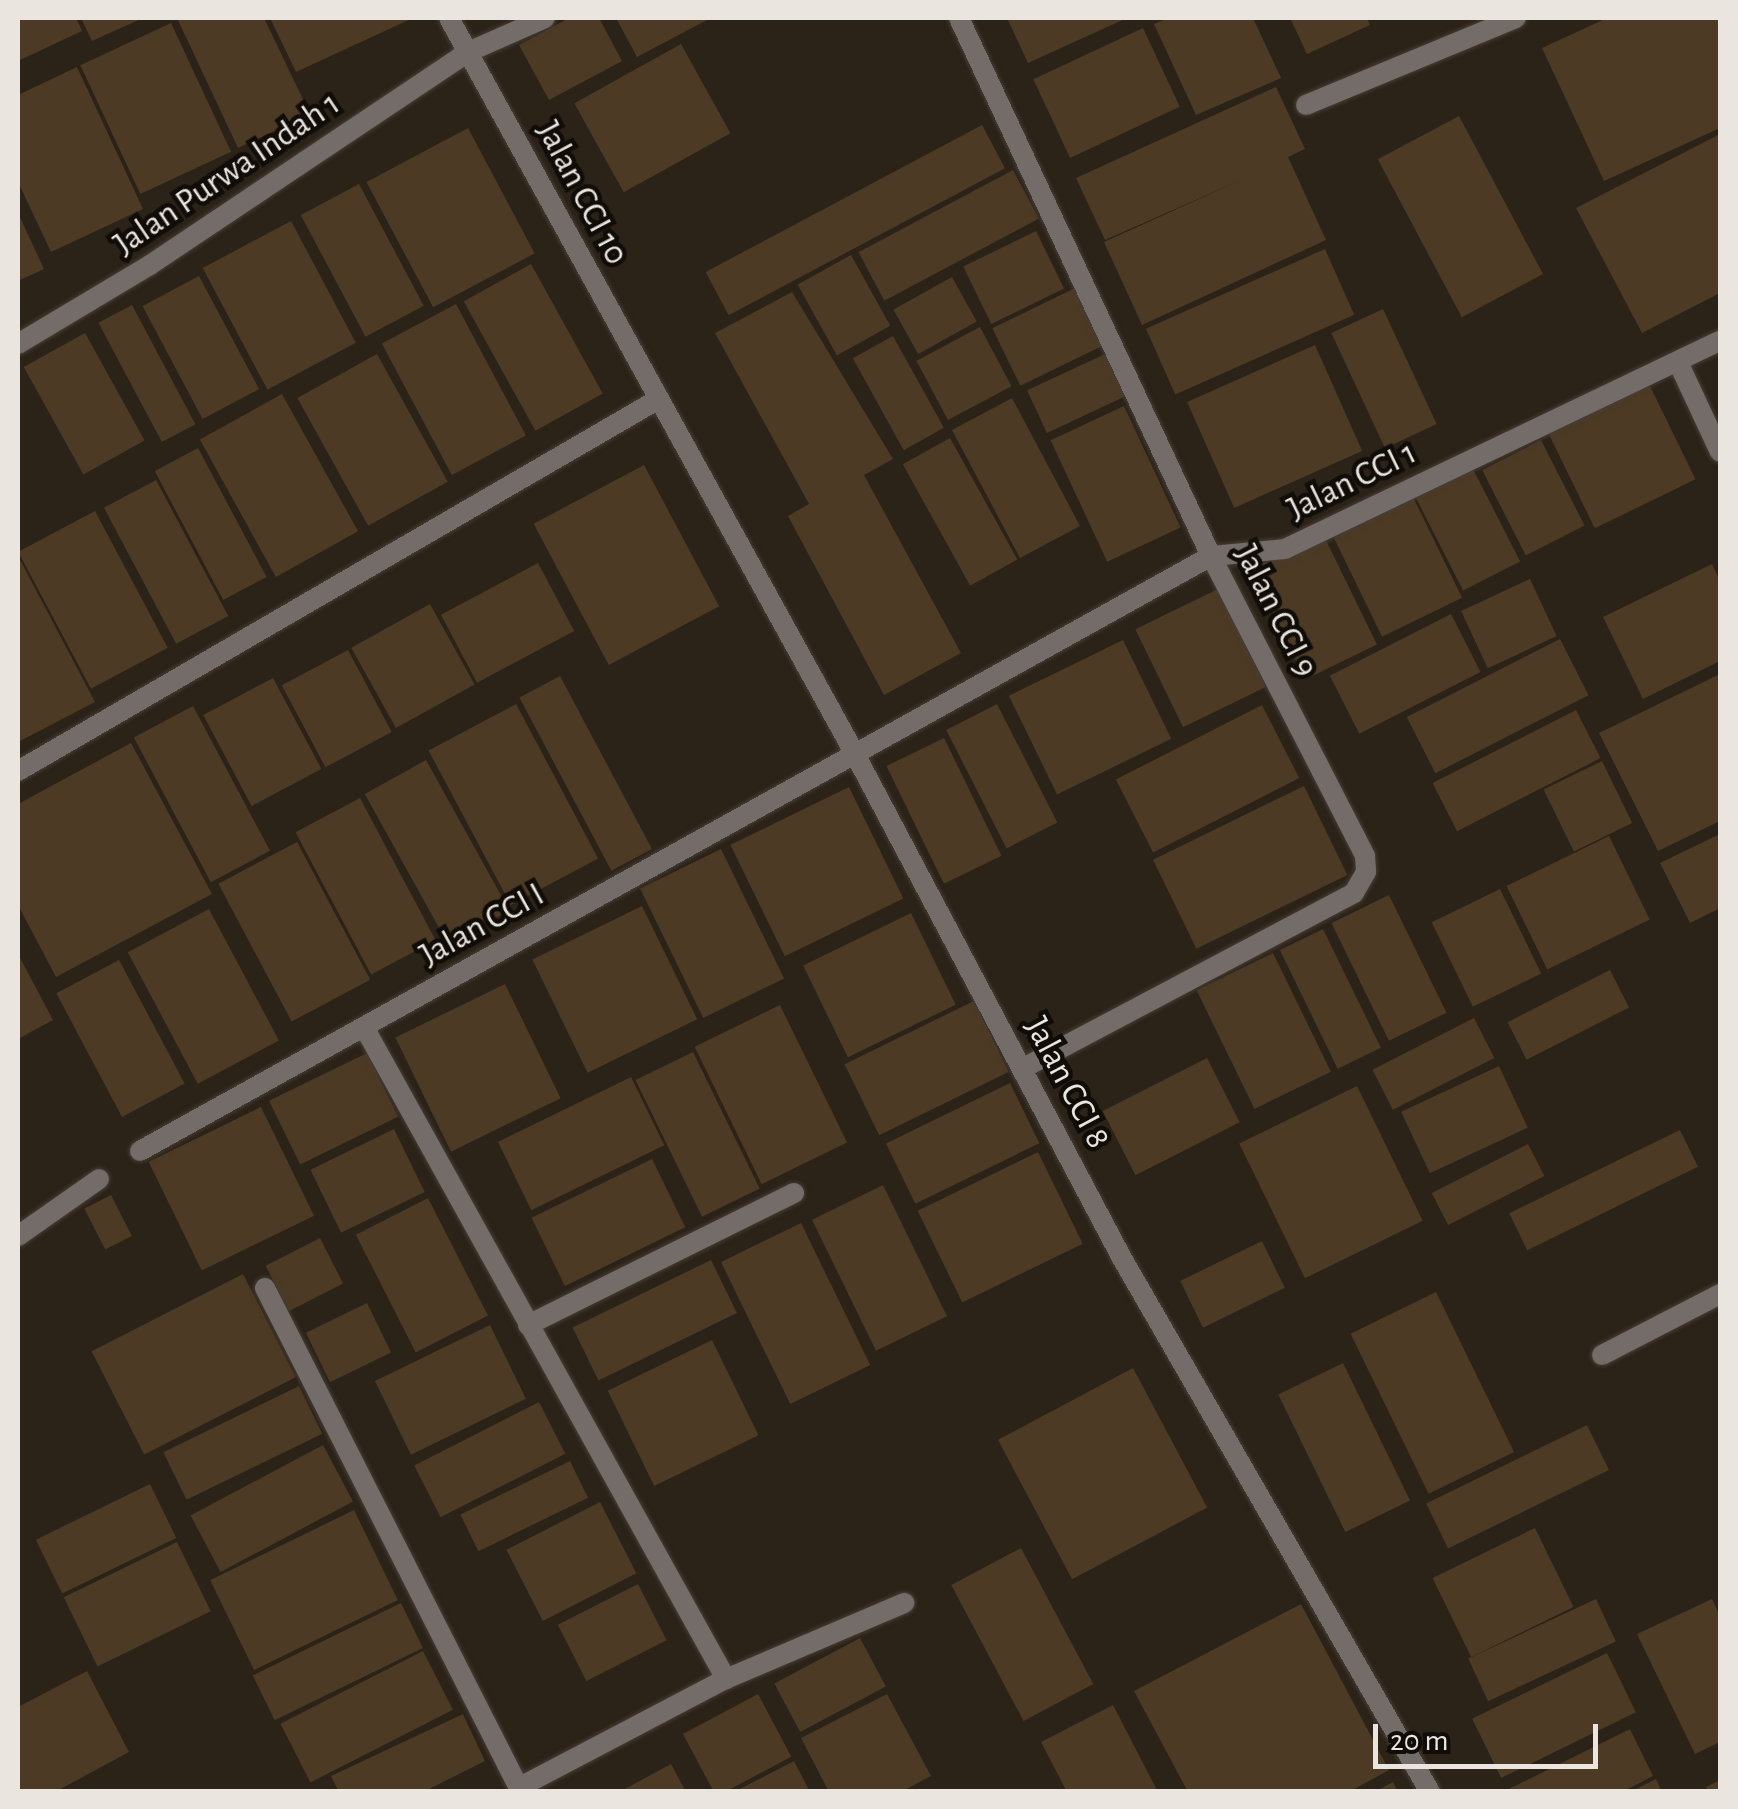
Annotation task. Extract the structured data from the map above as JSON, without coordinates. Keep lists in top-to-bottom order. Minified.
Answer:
{"streets":{"street":["Jalan Purwa Indah 1","Jalan CCI 10","Jalan CCI 1","Jalan CCI 9","Jalan CCI I","Jalan CCI 8"]},"crossings":[["Jalan Purwa Indah 1","Jalan CCI 10"],["Jalan CCI 10","Jalan CCI 8"],["Jalan CCI 1","Jalan CCI 9"],["Jalan CCI 1","Jalan CCI I"],["Jalan CCI 1","Jalan CCI 8"],["Jalan CCI 9","Jalan CCI 8"],["Jalan CCI I","Jalan CCI 8"]],"scale_bar":"20 m"}
